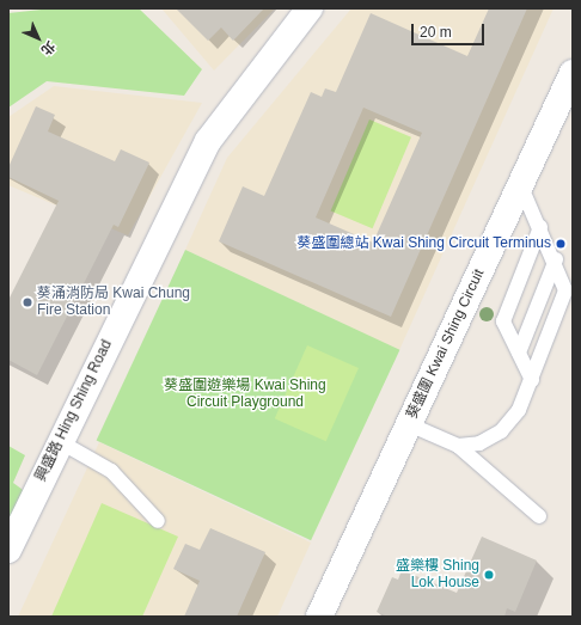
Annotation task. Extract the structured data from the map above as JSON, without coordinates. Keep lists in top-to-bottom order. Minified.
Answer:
{"streets":{"street":["葵盛圍 Kwai Shing Circuit","興盛路 Hing Shing Road"]},"parks":["葵盛圍遊樂場 Kwai Shing Circuit Playground"],"places":["葵盛圍總站 Kwai Shing Circuit Terminus","葵涌消防局 Kwai Chung Fire Station","盛樂樓 Shing Lok House"],"scale_bar":"20 m","north":"bottom right"}
